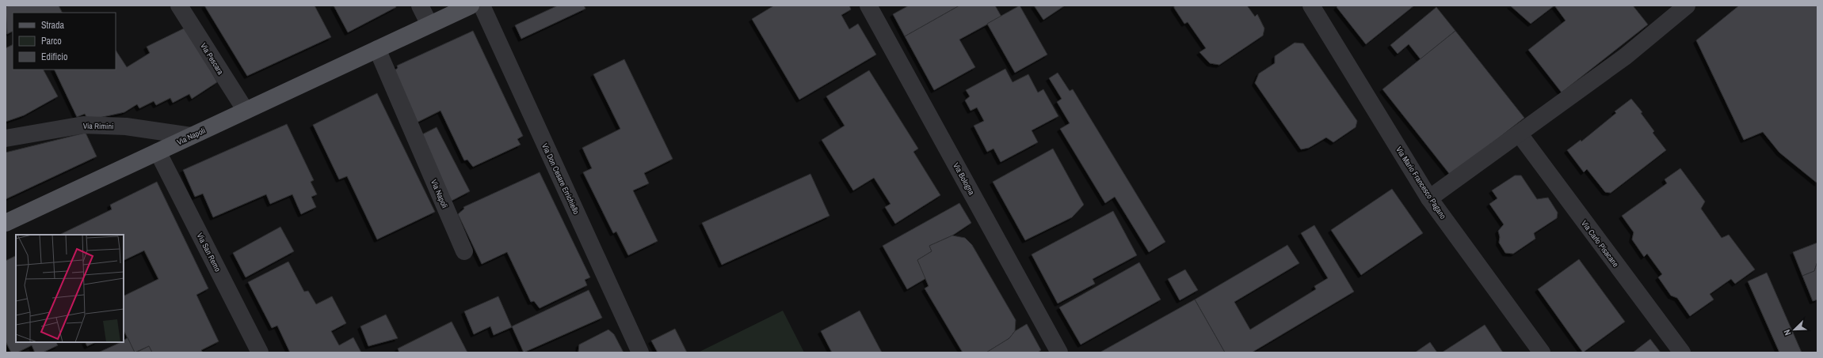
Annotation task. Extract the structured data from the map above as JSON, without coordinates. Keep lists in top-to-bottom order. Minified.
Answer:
{"streets":{"main road":["Via Napoli"],"street":["Via Pescara","Via Rimini","Via Don Cesare Errichiello","Via Bologna","Via Mario Francesco Pagano","Via Carlo Pisacane","Via San Remo"]},"crossings":[["Via Pescara","Via Napoli"],["Via Rimini","Via Napoli"],["Via Napoli","Via San Remo"]],"legend":["Strada","Parco","Edificio"],"north":"bottom left"}
